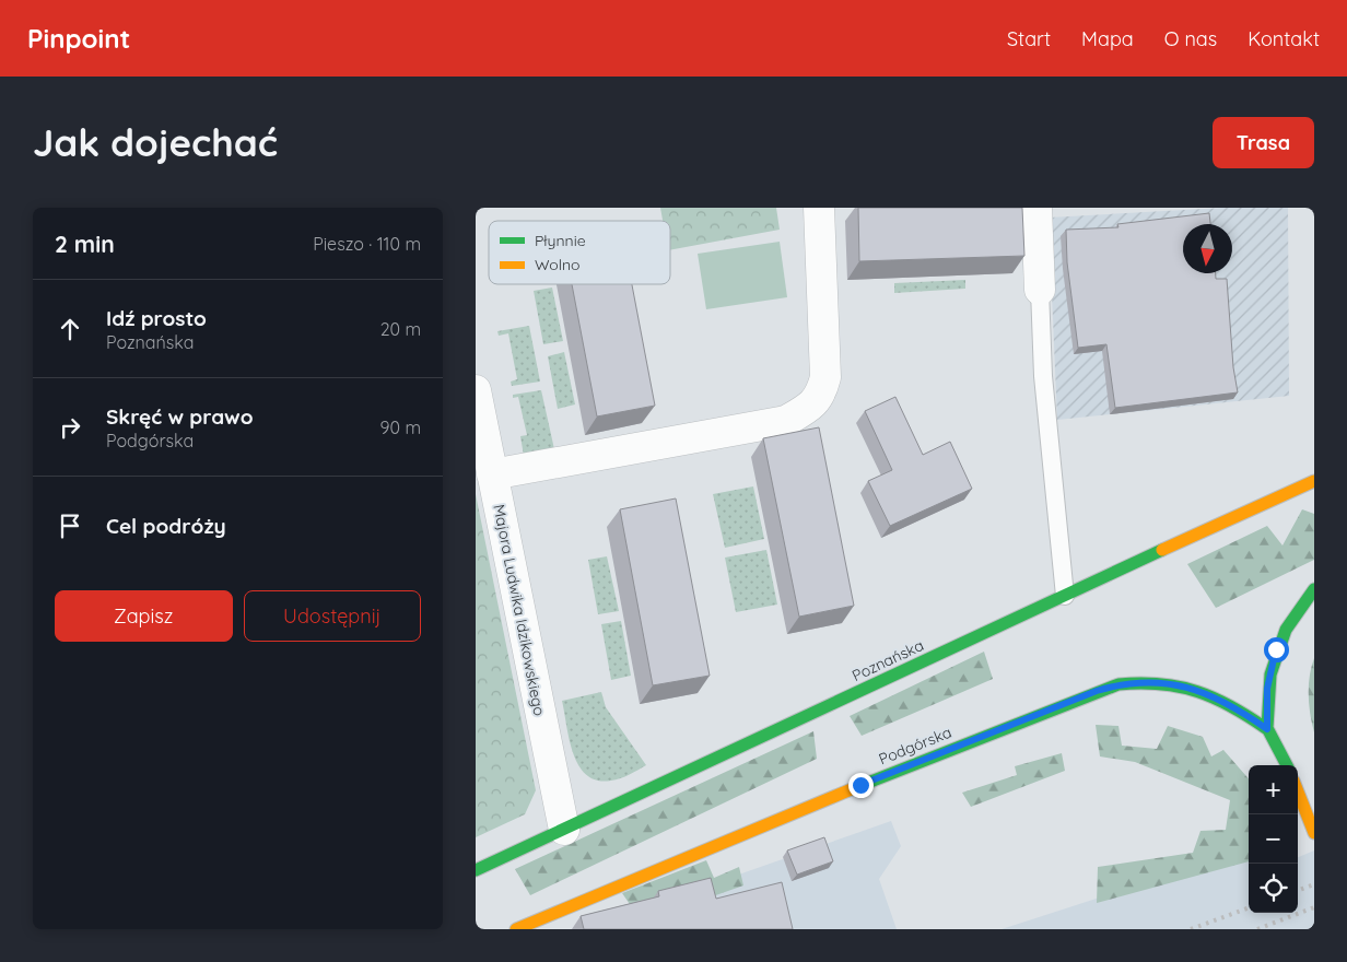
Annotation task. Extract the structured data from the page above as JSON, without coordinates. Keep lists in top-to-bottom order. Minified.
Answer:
{"streets":{"street":["Majora Ludwika Idzikowskiego","Poznańska","Podgórska"]},"crossings":[["Majora Ludwika Idzikowskiego","Poznańska"]],"legend":["Płynnie","Wolno"],"north":"bottom","page":{"header":"Pinpoint","nav":["Start","Mapa","O nas","Kontakt"],"buttons":["Trasa",["Zapisz","Udostępnij"]],"title":"Jak dojechać","heading":["2 min","Pieszo · 110 m"],"list":[["Idź prosto","Poznańska","20 m"],["Skręć w prawo","Podgórska","90 m"],"Cel podróży"],"map_buttons":["+","−"]}}
